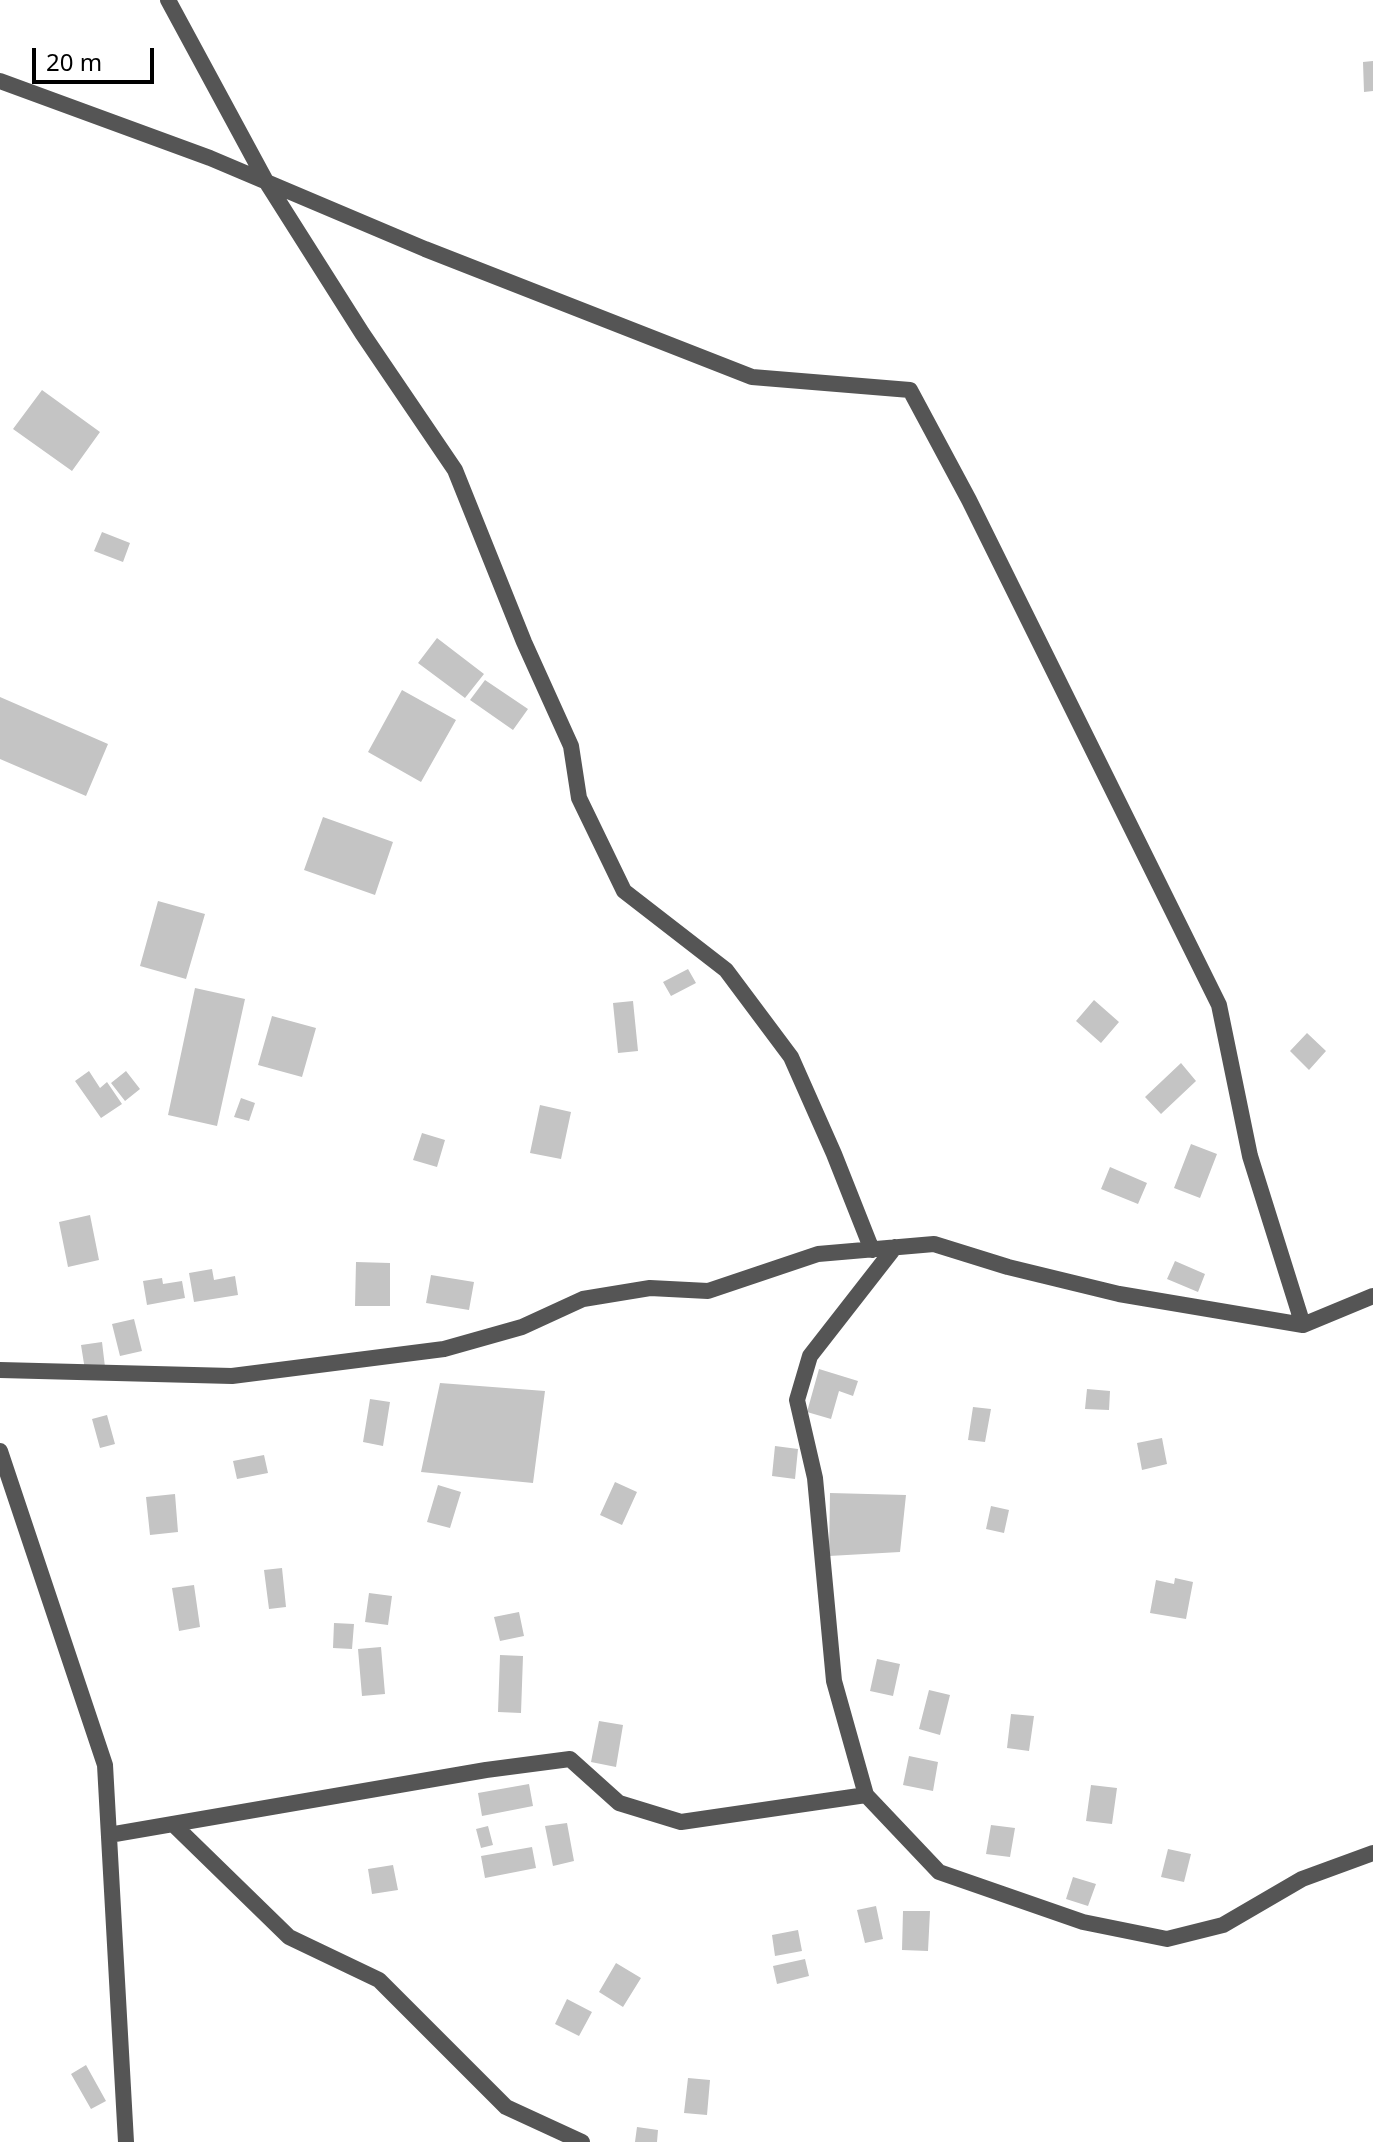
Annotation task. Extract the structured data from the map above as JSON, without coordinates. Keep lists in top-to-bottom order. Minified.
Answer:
{"scale_bar":"20 m"}
